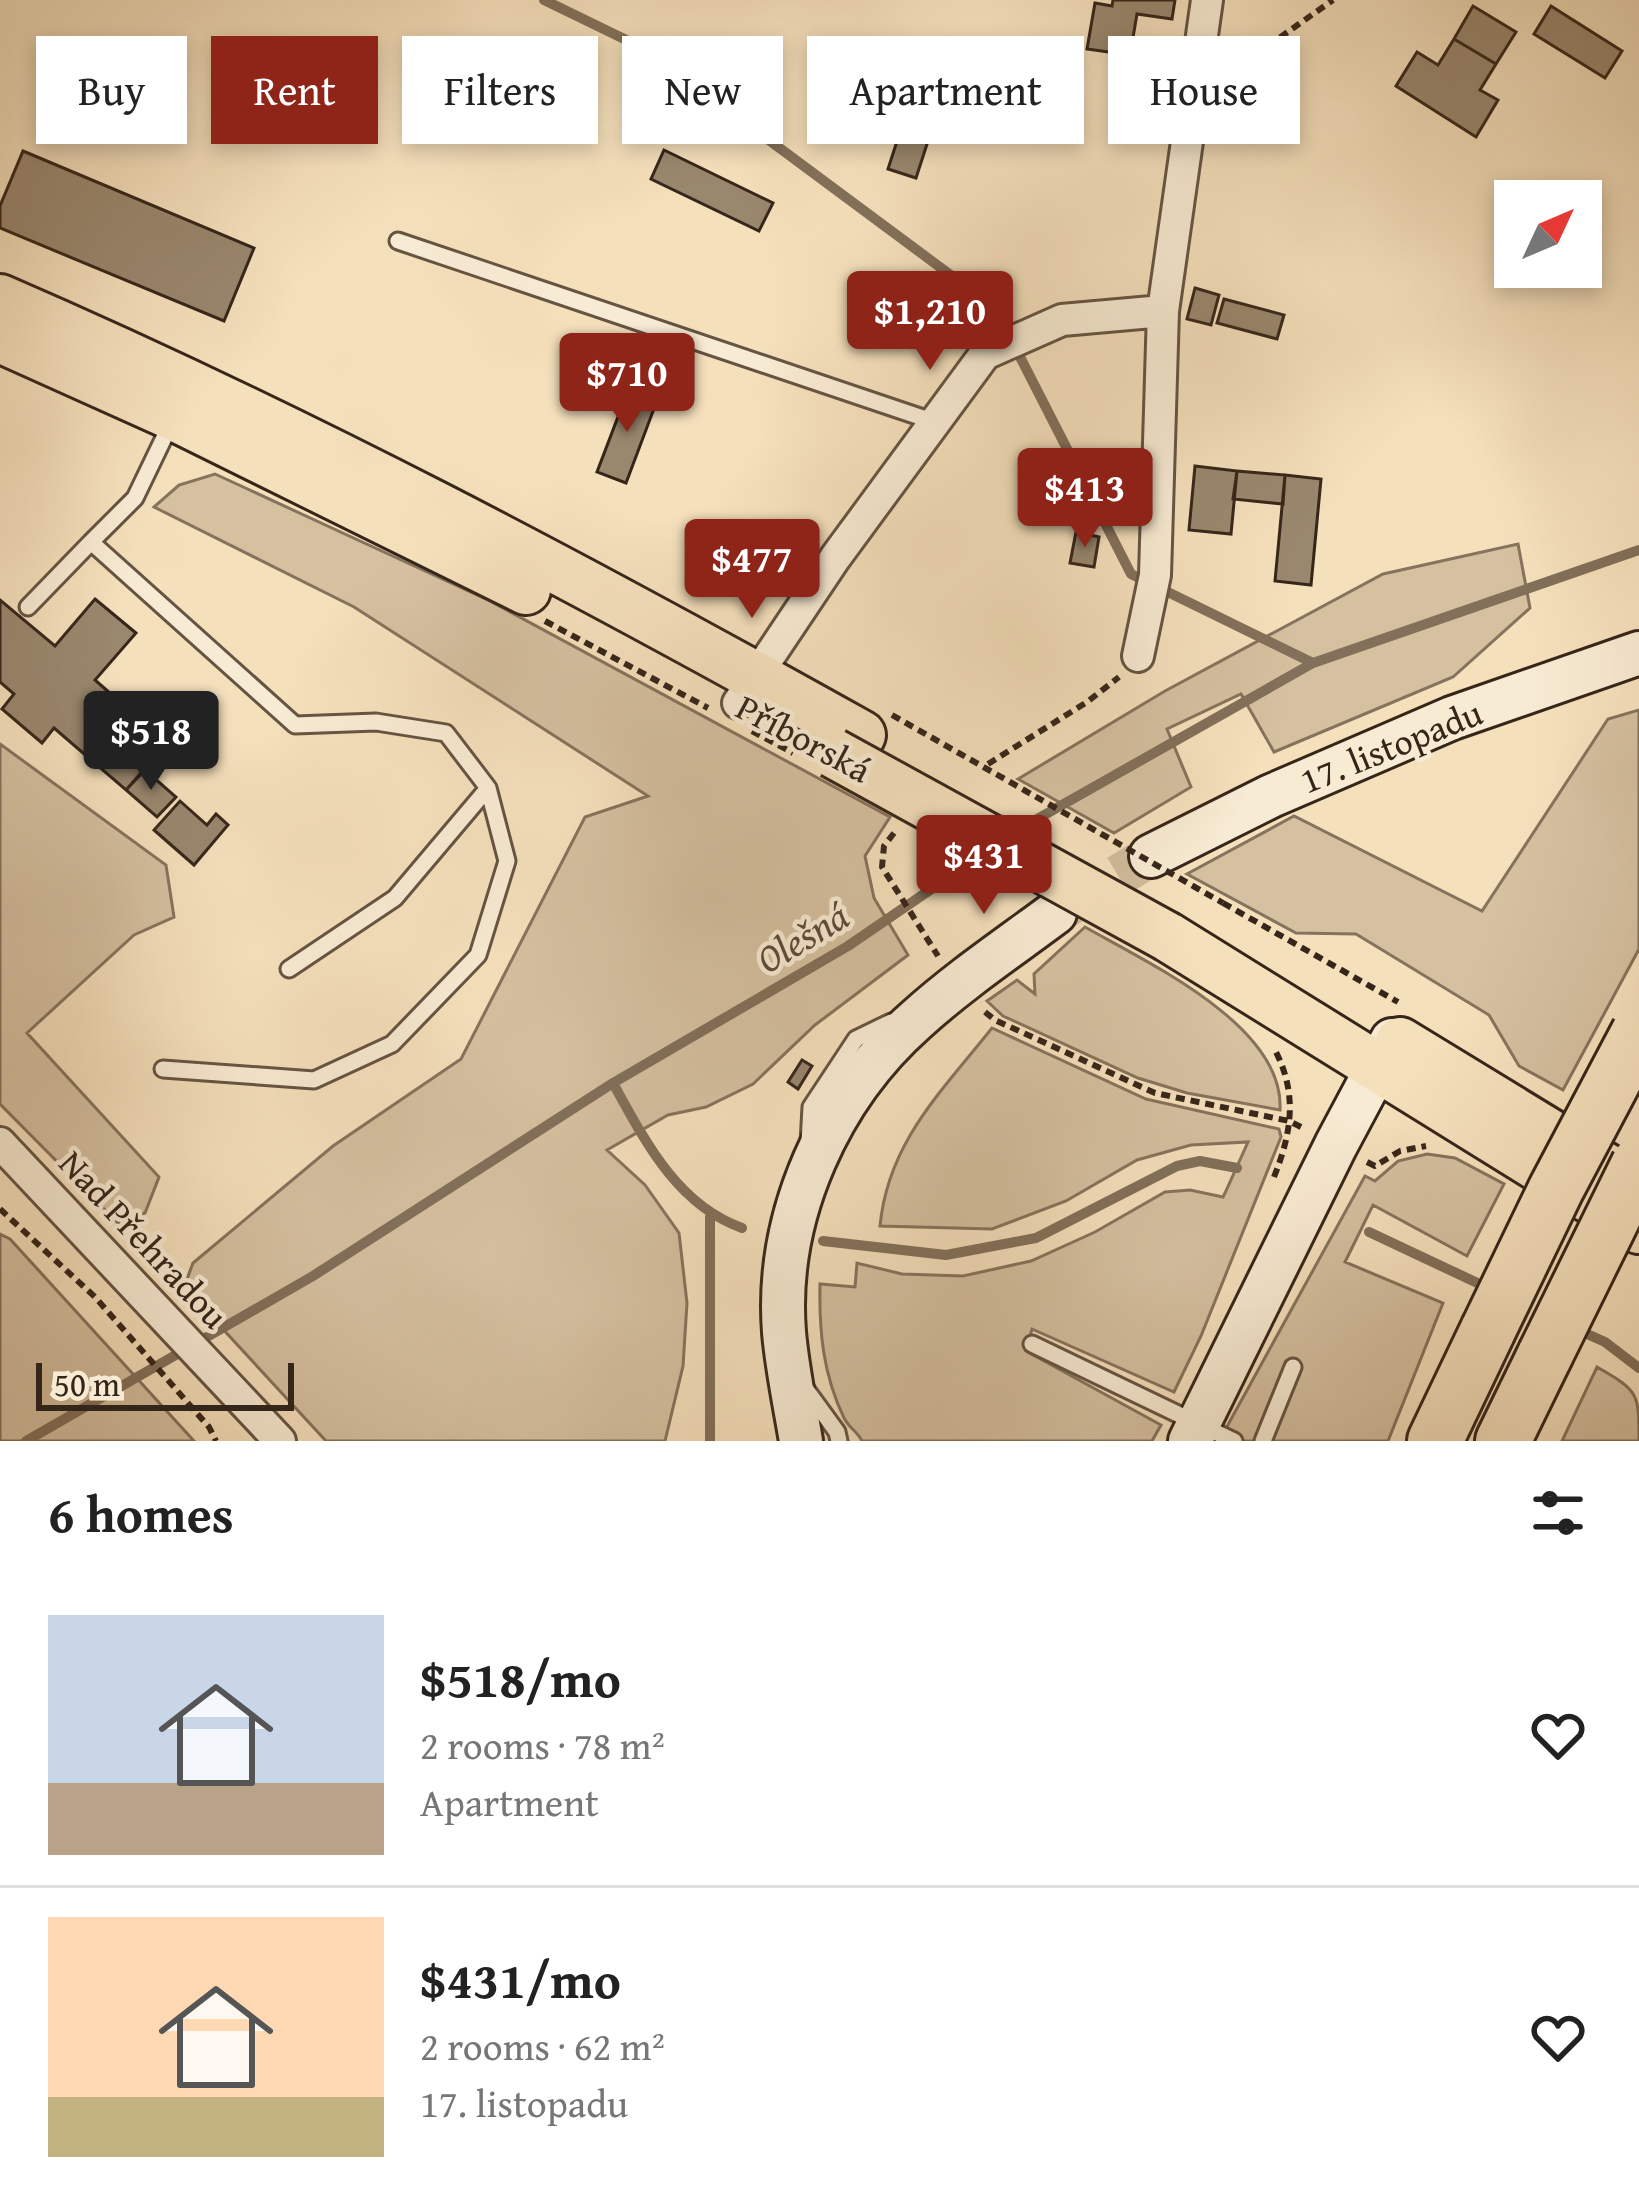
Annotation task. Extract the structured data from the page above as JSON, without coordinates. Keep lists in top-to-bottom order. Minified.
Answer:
{"streets":{"main road":["Příborská","17. listopadu"],"street":["Nad Přehradou"]},"water":["Olešná"],"scale_bar":"50 m","north":"top right","page":{"chip":["Buy","Rent","Filters","New","Apartment","House"],"price":["$1,210","$710","$413","$477","$518","$431"],"scale":"50 m","heading":"6 homes","list":[{"name":"$518/mo","note":"2 rooms · 78 m² · Apartment"},{"name":"$431/mo","note":"2 rooms · 62 m² · 17. listopadu"}]}}
